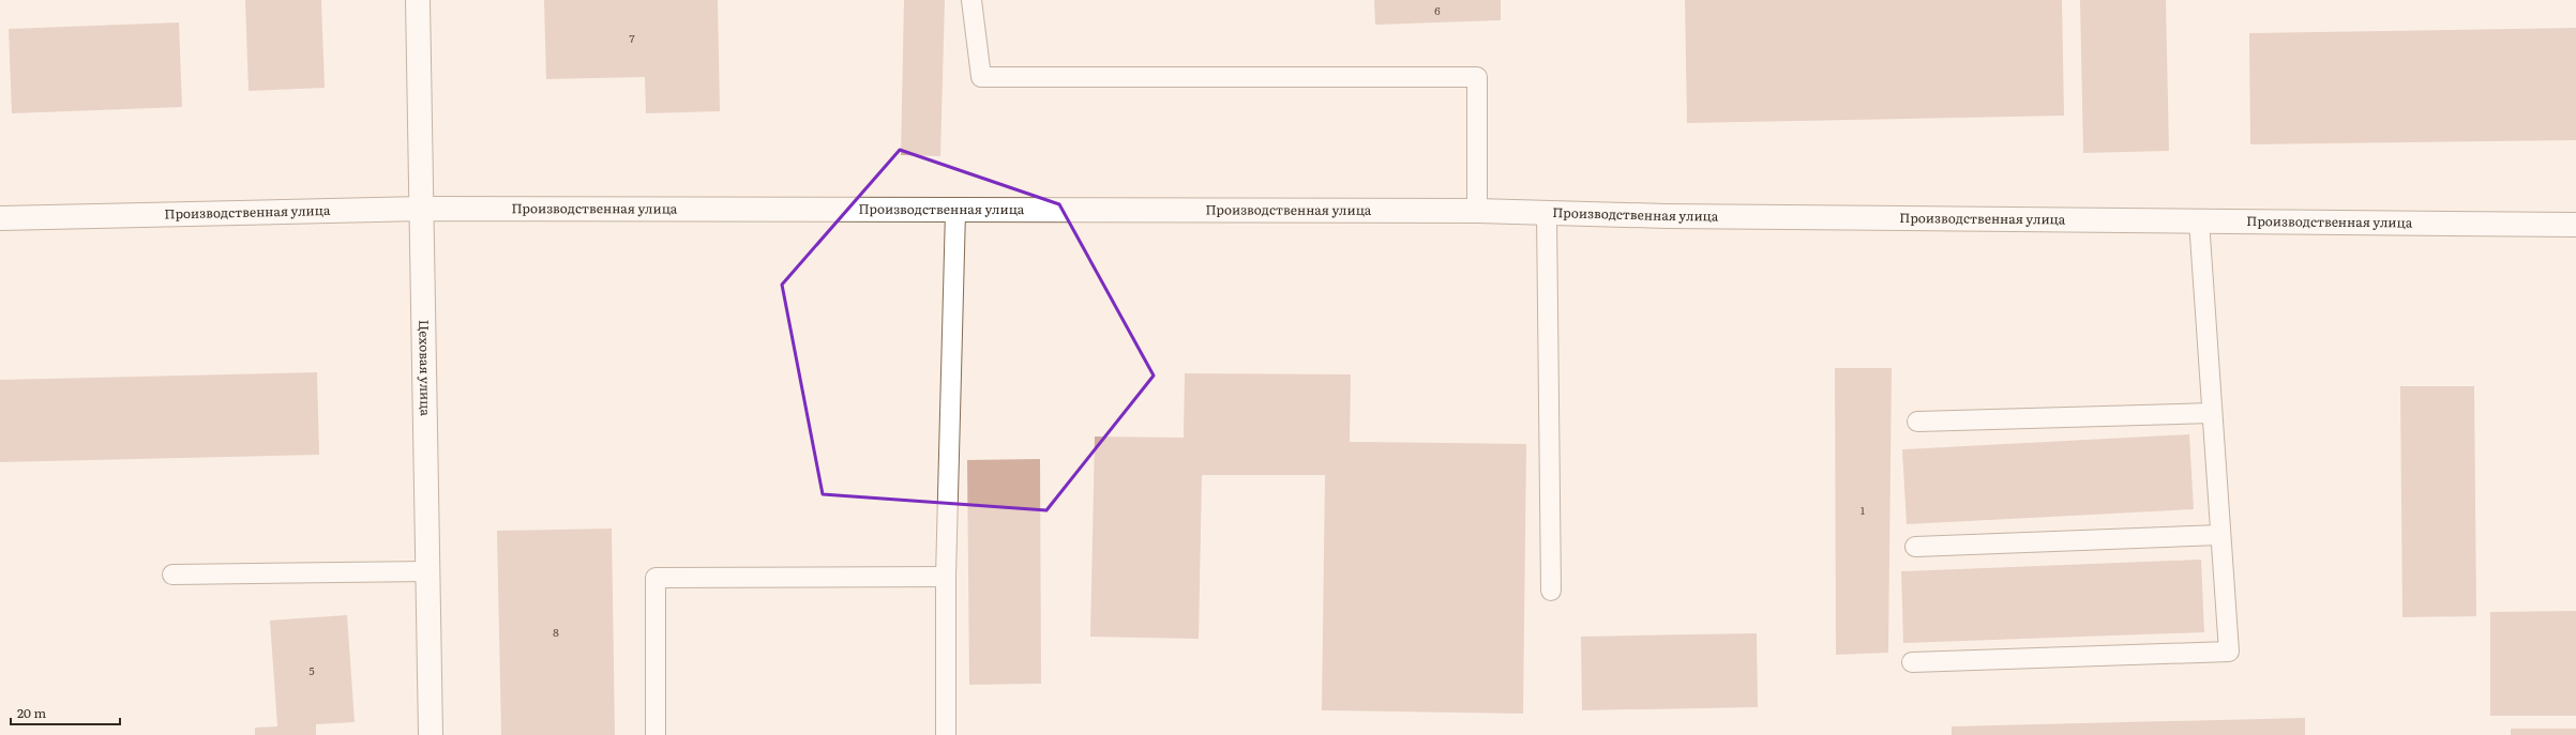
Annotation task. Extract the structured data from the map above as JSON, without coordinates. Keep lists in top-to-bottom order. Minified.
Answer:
{"streets":{"street":["Производственная улица","Цеховая улица"]},"crossings":[["Производственная улица","Цеховая улица"]],"house_numbers":["6","7","1","8","5"],"scale_bar":"20 m"}
